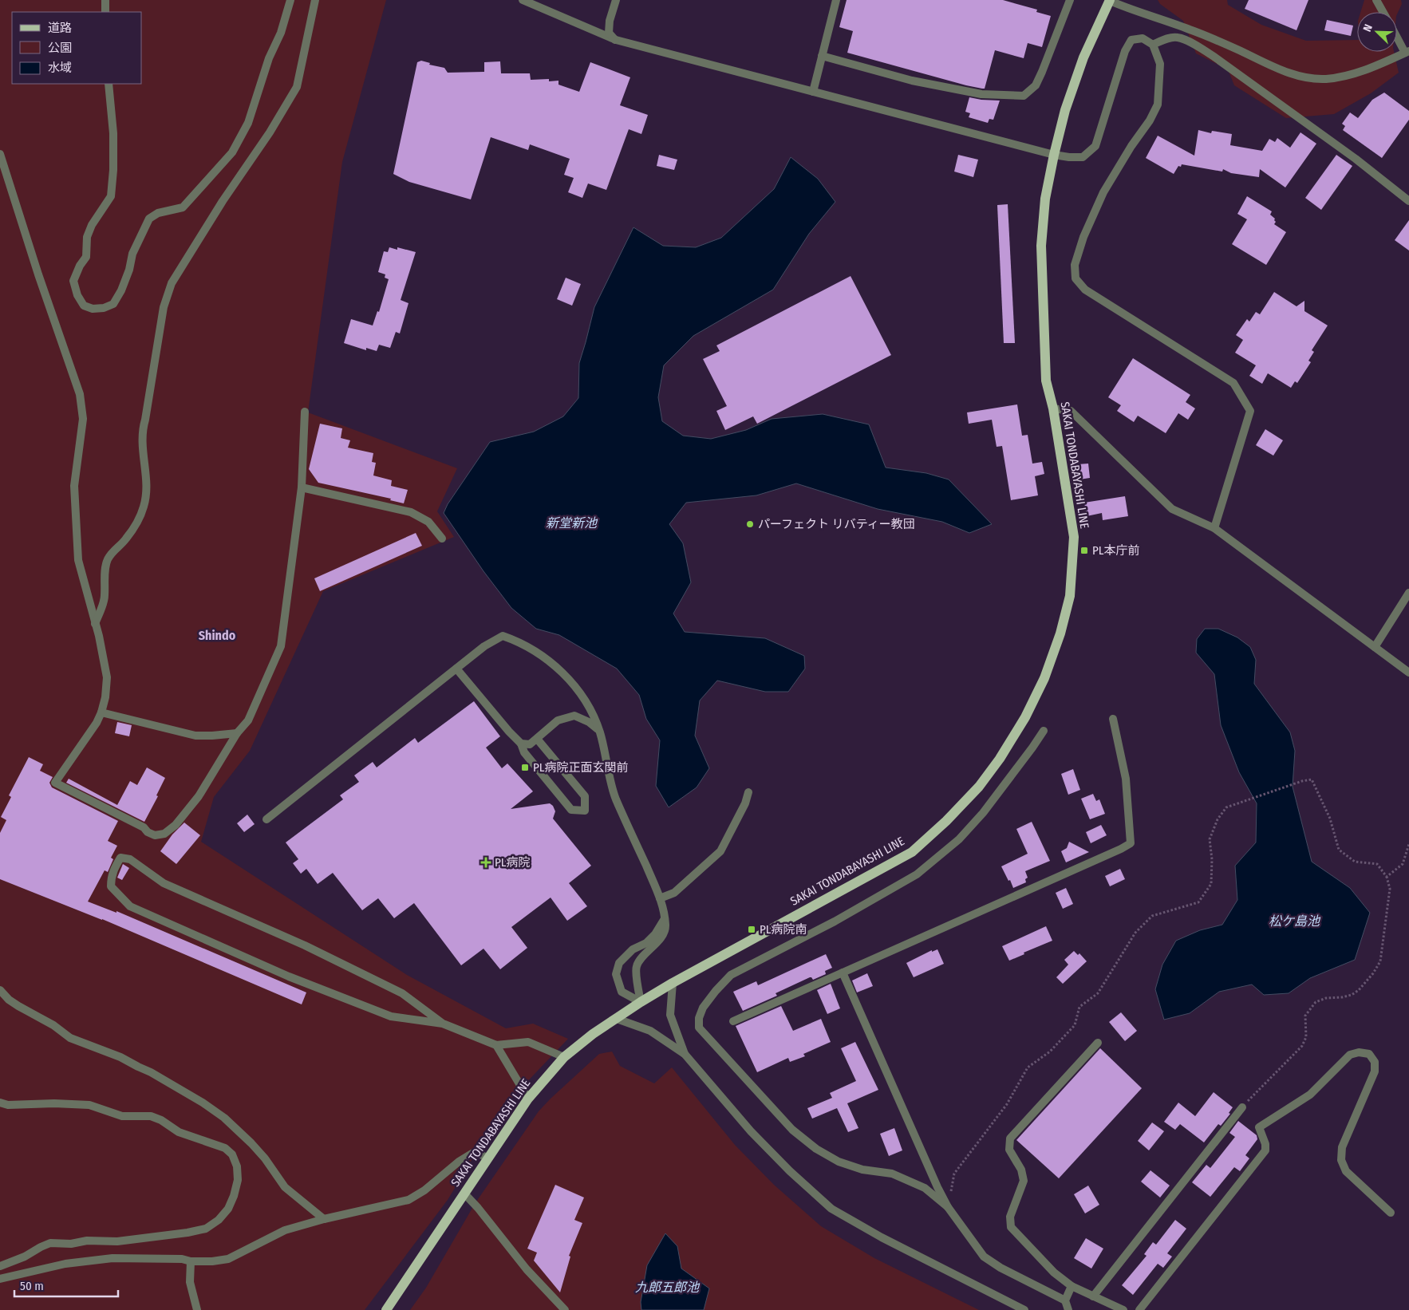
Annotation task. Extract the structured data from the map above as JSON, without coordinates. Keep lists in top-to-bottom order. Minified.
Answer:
{"streets":{"main road":["SAKAI TONDABAYASHI LINE"]},"districts":["Shindo"],"water":["新堂新池","松ケ島池","九郎五郎池"],"places":{"other":["パーフェクト リバティー教団"],"transit":["PL本庁前","PL病院正面玄関前","PL病院南"],"health":["PL病院"]},"legend":["道路","公園","水域"],"scale_bar":"50 m","north":"top left"}
